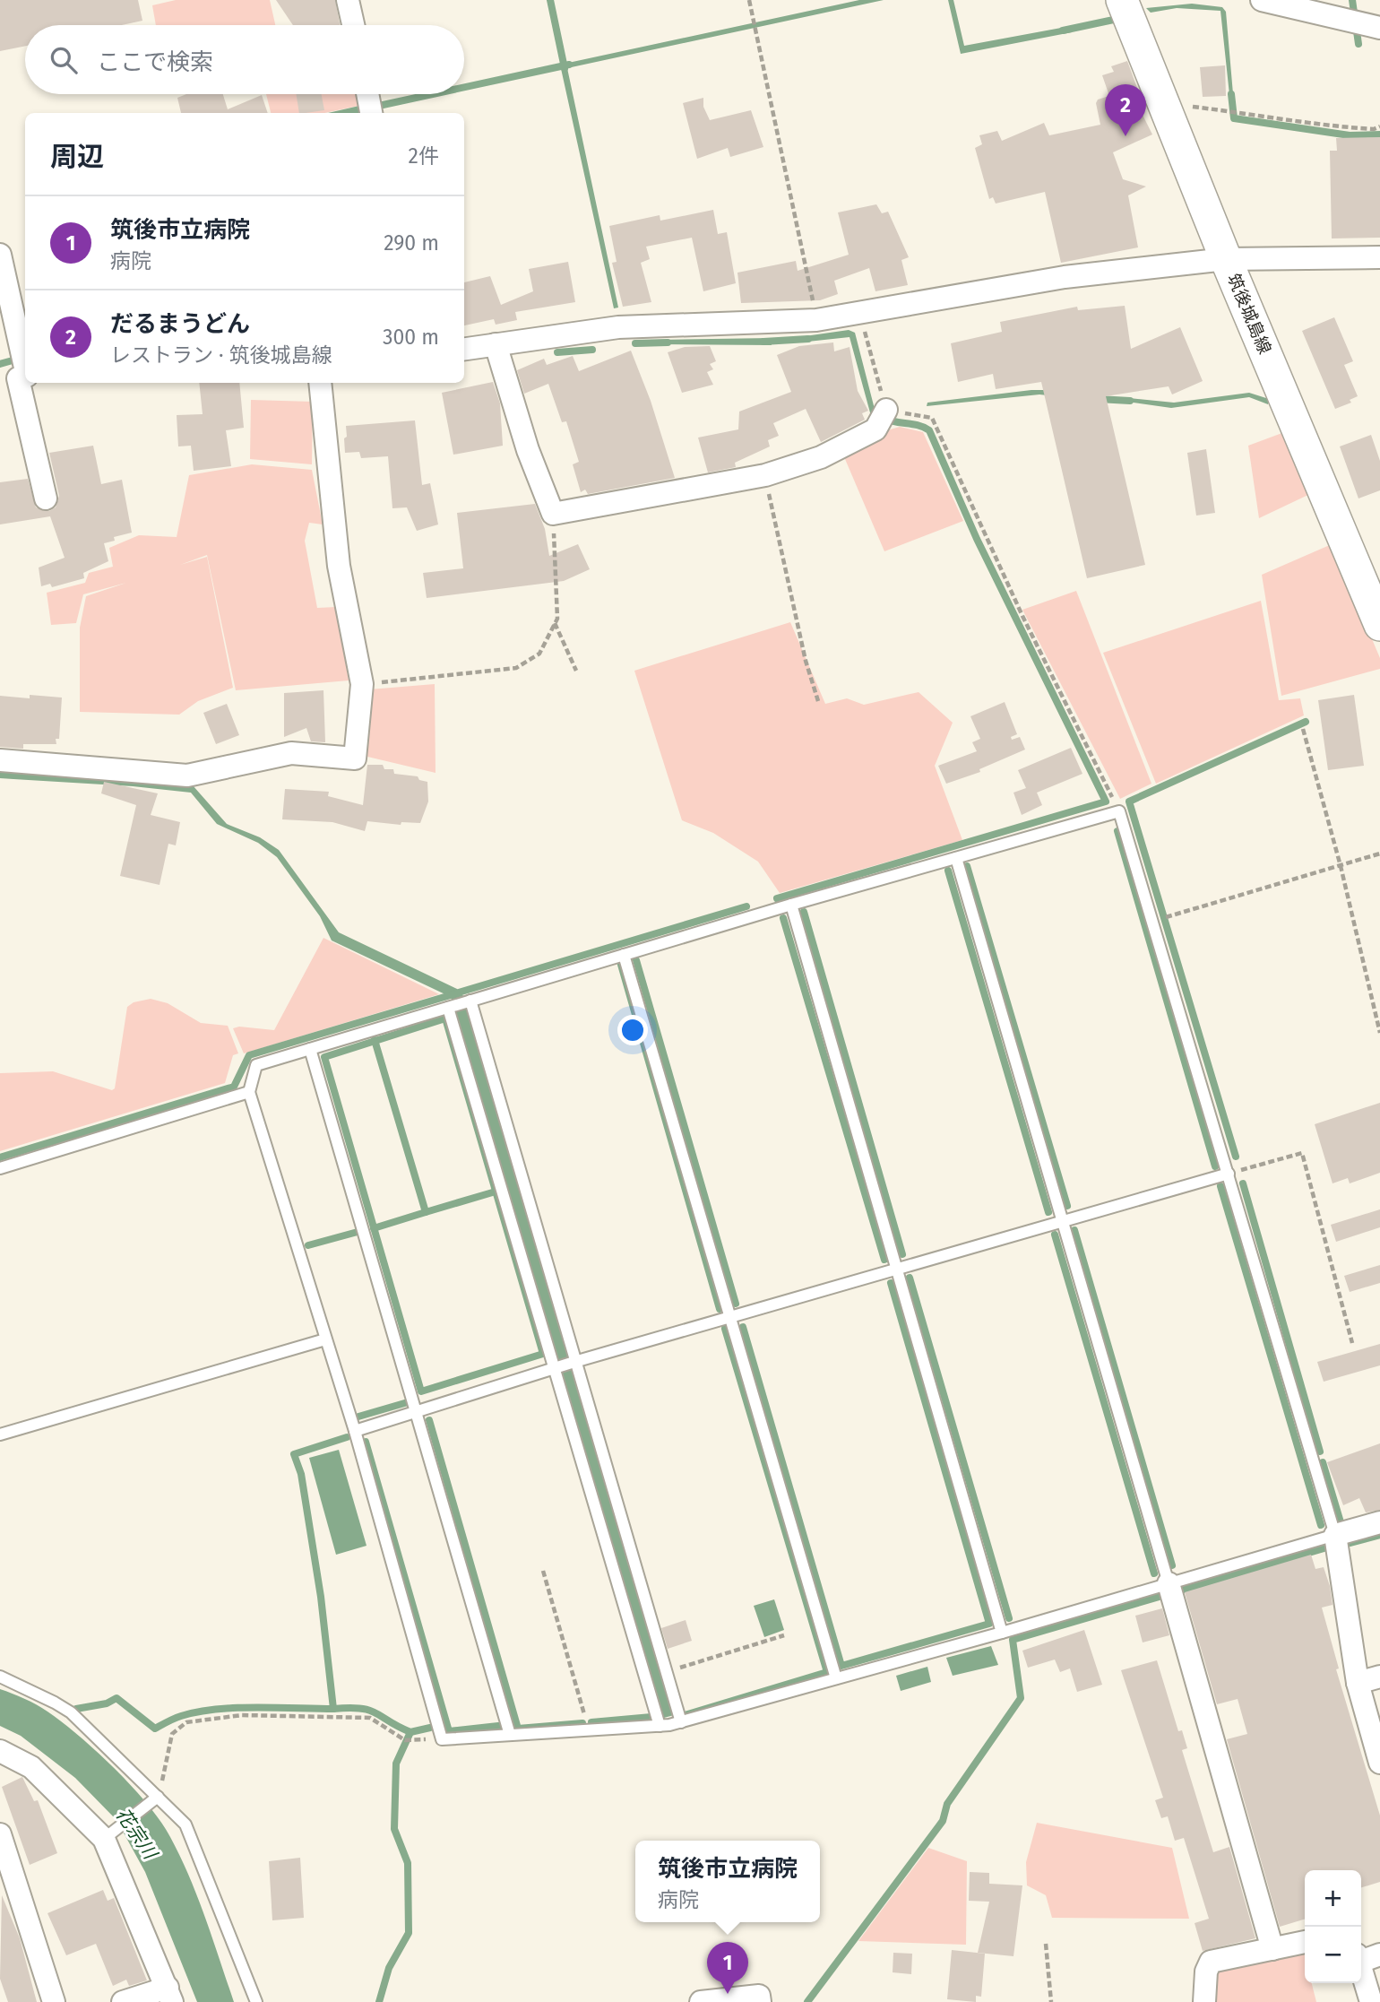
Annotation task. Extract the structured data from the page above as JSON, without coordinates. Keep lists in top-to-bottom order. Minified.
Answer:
{"streets":{"main road":["筑後城島線"]},"water":["花宗川"],"page":{"search":"ここで検索","pins":["2","1"],"heading":["周辺","2件"],"list":[{"mark":"1","name":"筑後市立病院","note":"病院","value":"290 m"},{"mark":"2","name":"だるまうどん","note":"レストラン · 筑後城島線","value":"300 m"}],"popup":["筑後市立病院","病院"],"map_buttons":["+","−"]}}
